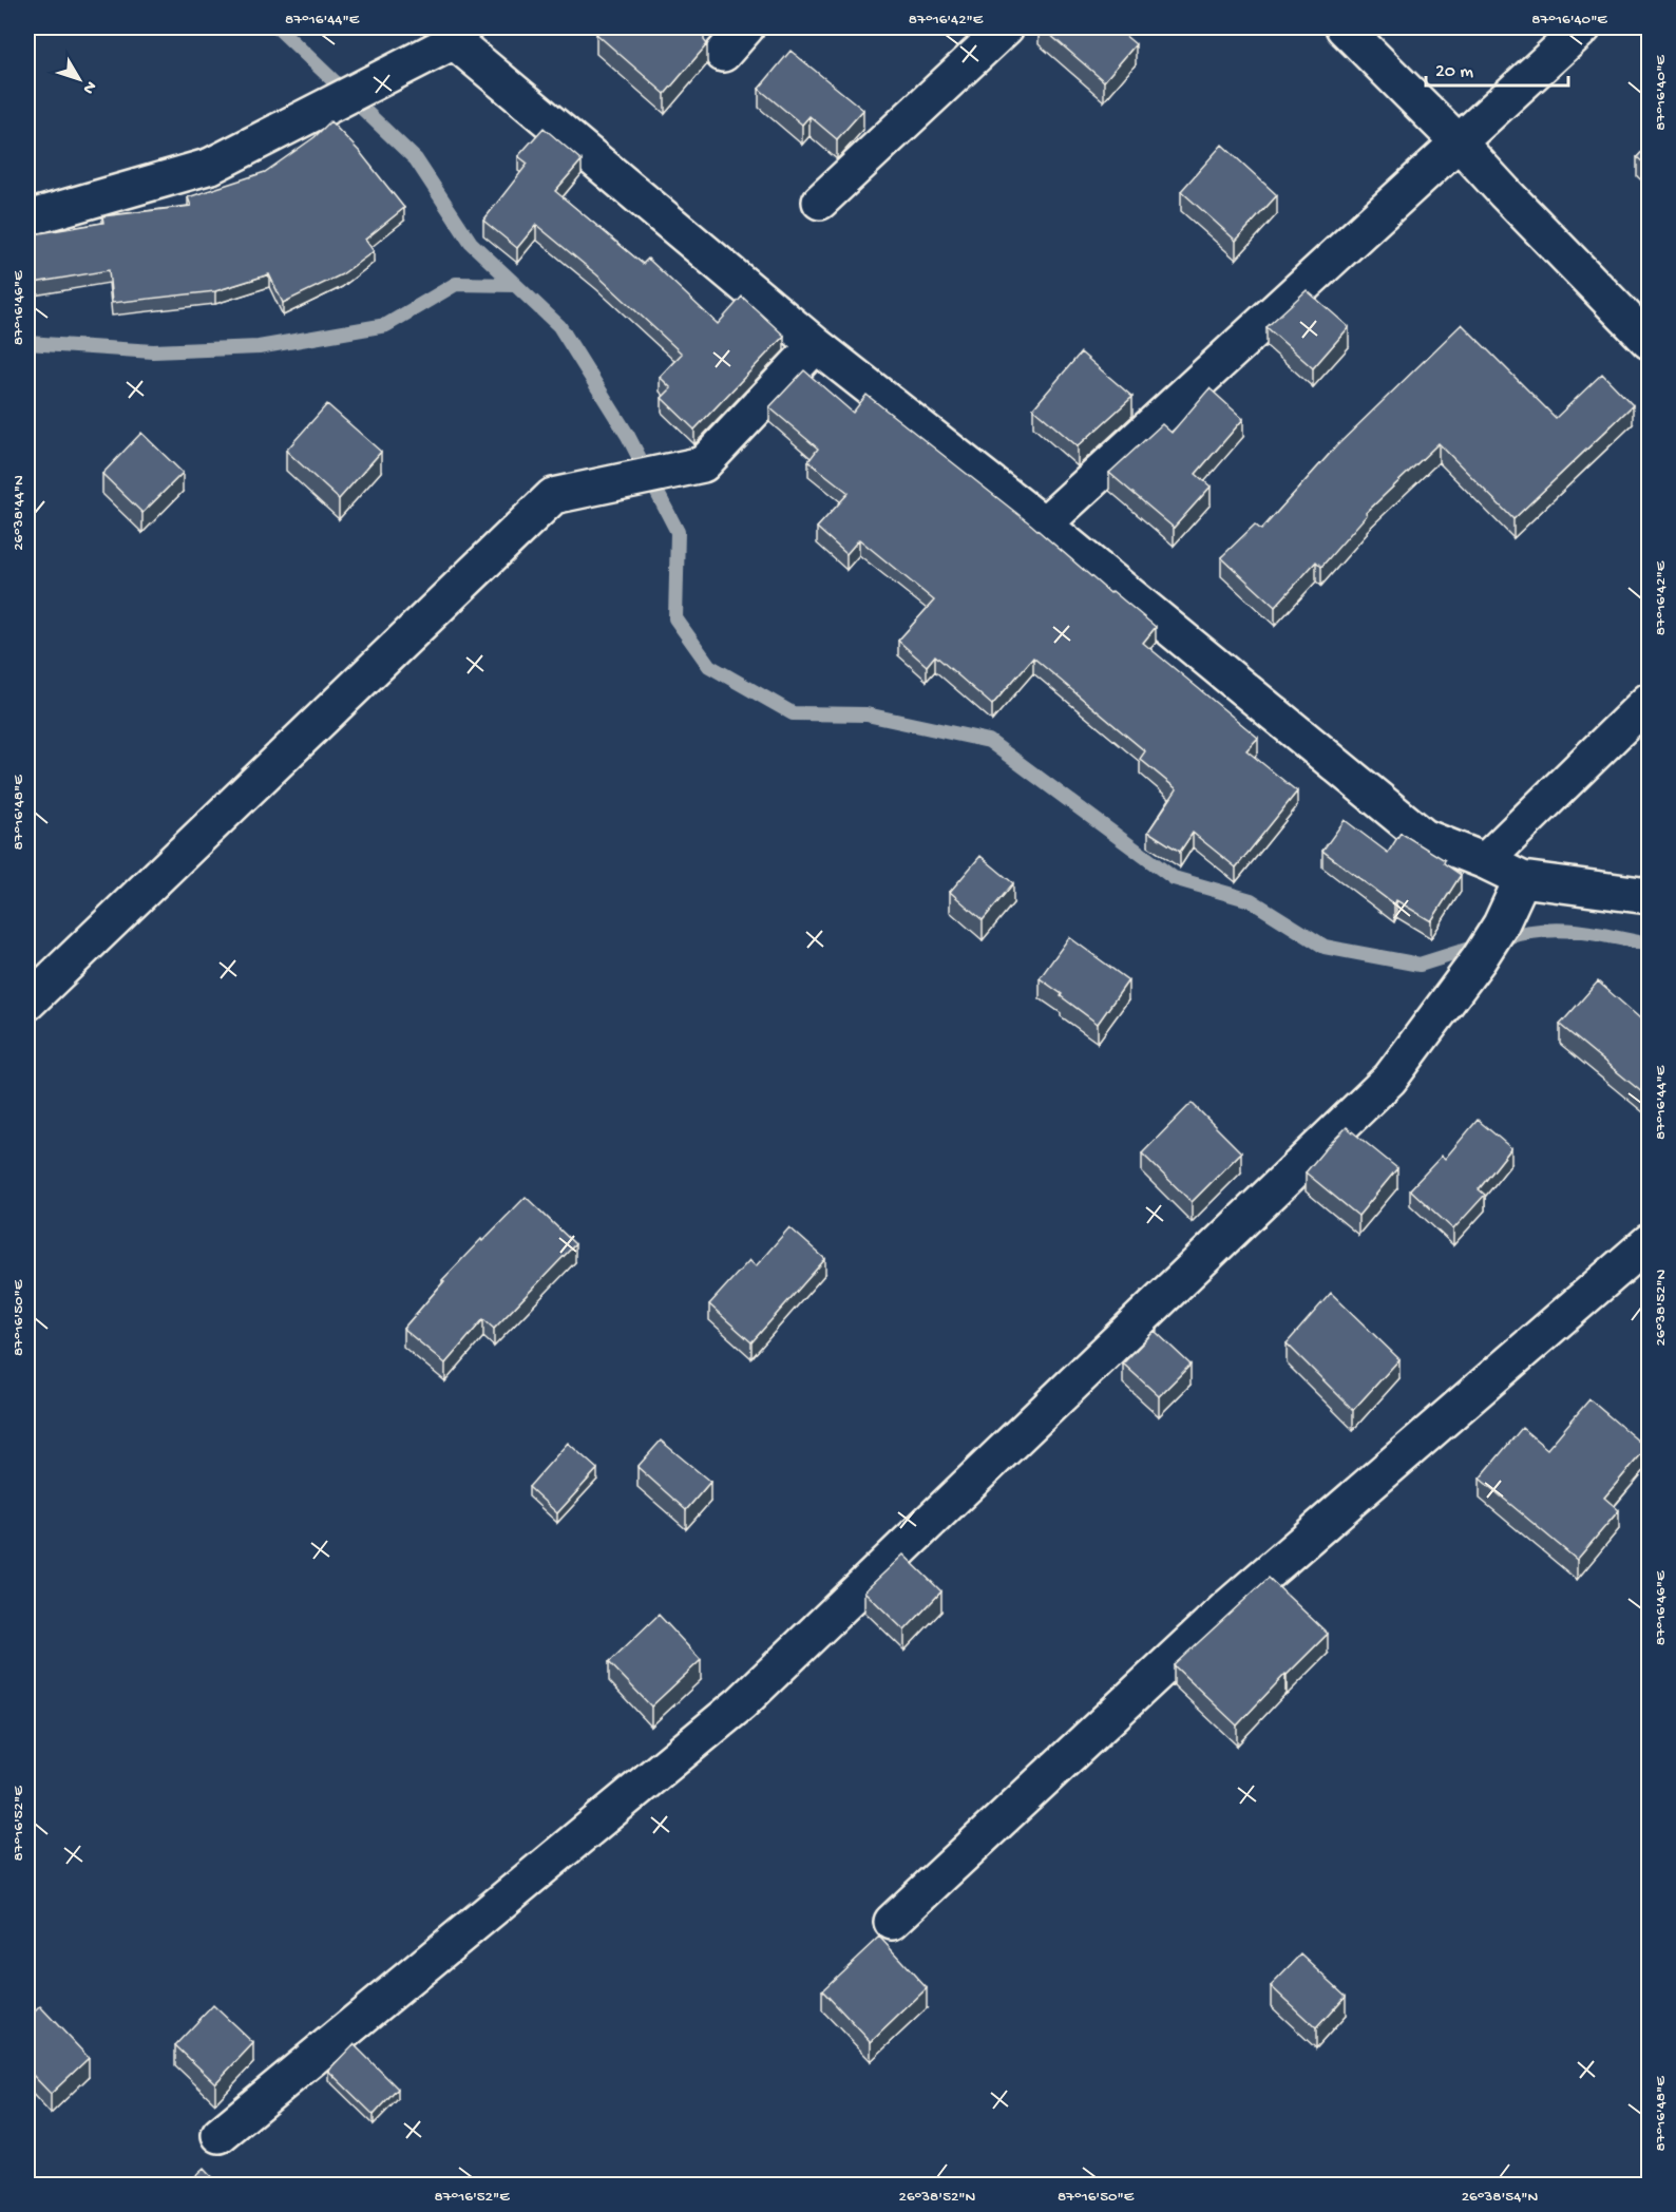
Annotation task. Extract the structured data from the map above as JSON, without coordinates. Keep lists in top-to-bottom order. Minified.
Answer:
{"scale_bar":"20 m","north":"bottom right","coordinates":["87°16'44\"E","87°16'42\"E","87°16'40\"E","87°16'46\"E","26°38'44\"N","87°16'48\"E","26°38'52\"N","87°16'50\"E","87°16'52\"E","26°38'54\"N"]}
